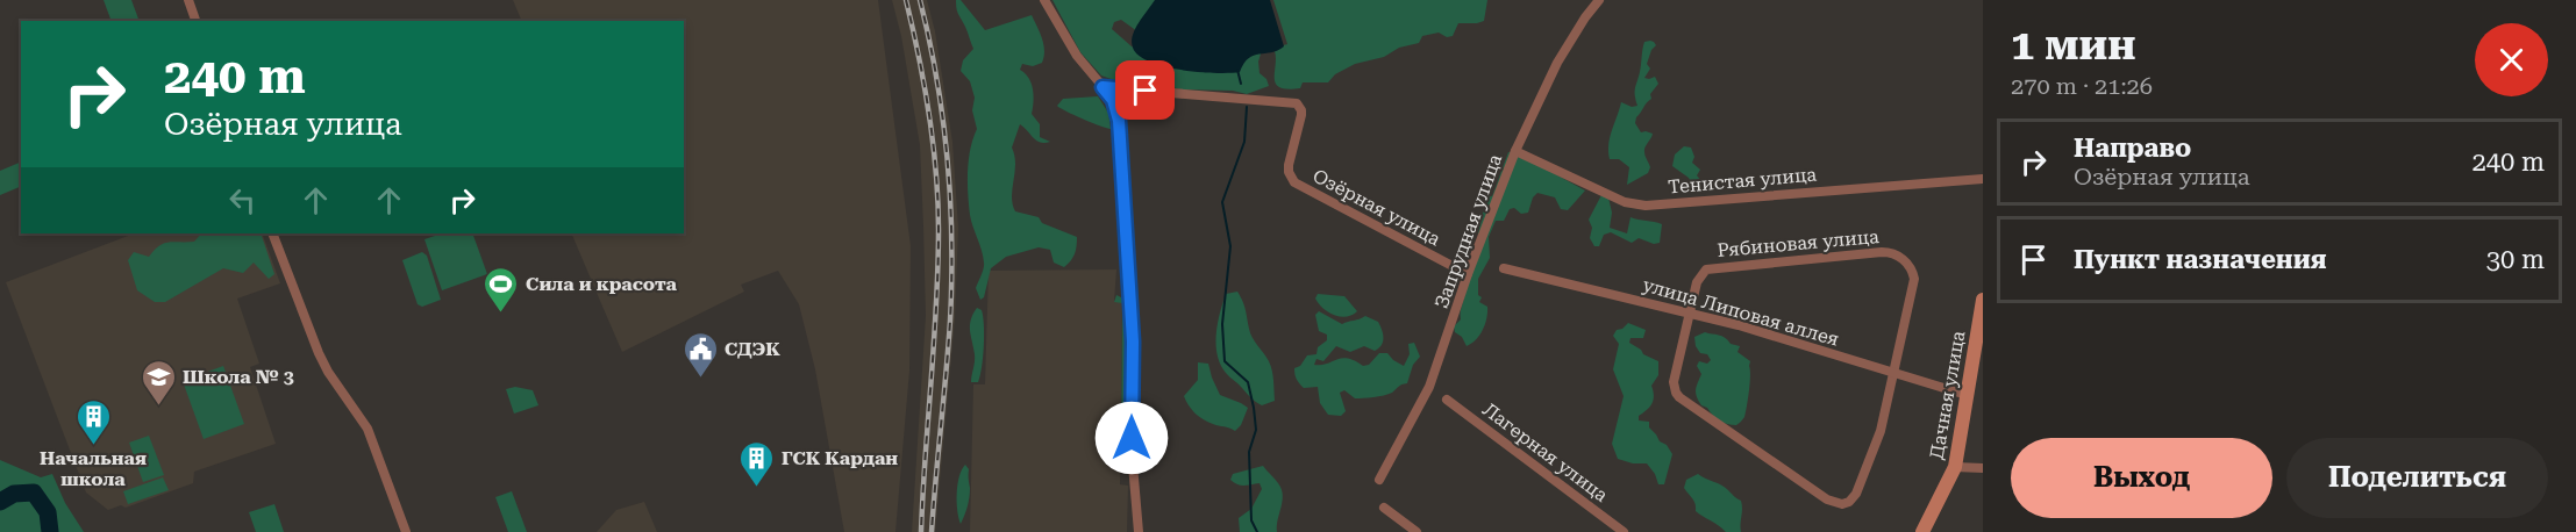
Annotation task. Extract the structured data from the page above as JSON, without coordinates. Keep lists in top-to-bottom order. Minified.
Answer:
{"streets":{"street":["Тенистая улица","Озёрная улица","Запрудная улица","Рябиновая улица","улица Липовая аллея","Дачная улица","Лагерная улица"]},"crossings":[["Тенистая улица","Запрудная улица"],["Озёрная улица","Запрудная улица"],["Рябиновая улица","улица Липовая аллея"],["улица Липовая аллея","Дачная улица"]],"places":{"sports":["Сила и красота"],"public building":["СДЭК"],"school or university":["Школа № 3"],"building":["Начальная школа","ГСК Кардан"]},"page":{"heading":["1 мин","270 m · 21:26"],"turn":["240 m","Озёрная улица"],"list":[{"name":"Направо","note":"Озёрная улица","value":"240 m"},{"name":"Пункт назначения","value":"30 m"}],"buttons":["Выход","Поделиться"]}}
